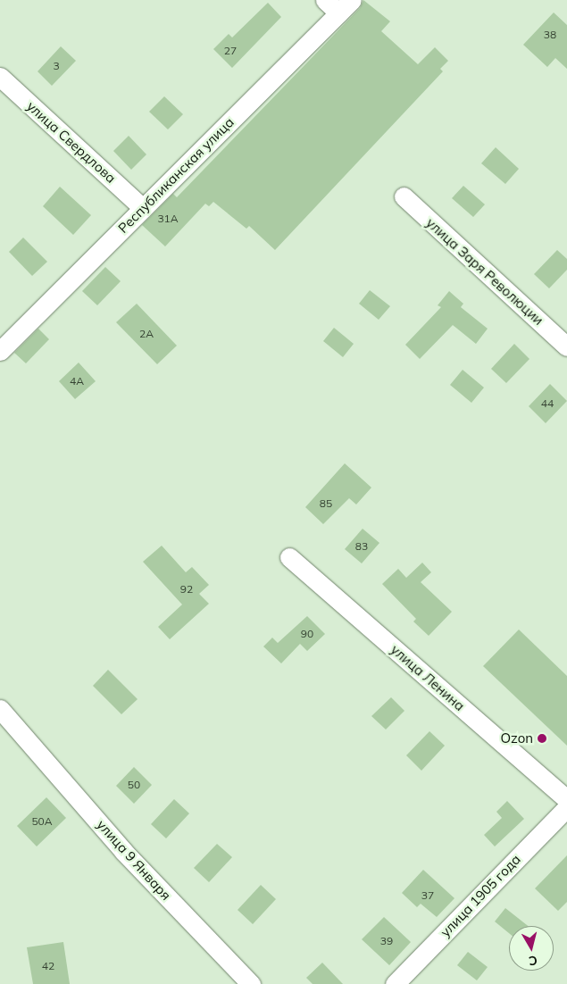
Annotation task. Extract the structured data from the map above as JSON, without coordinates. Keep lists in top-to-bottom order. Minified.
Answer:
{"streets":{"street":["улица Свердлова","Республиканская улица","улица Заря Революции","улица Ленина","улица 9 Января","улица 1905 года"]},"crossings":[["улица Свердлова","Республиканская улица"]],"places":["Ozon"],"house_numbers":["38","27","3","31А","2А","4А","44","85","83","92","90","50","50А","37","39","42"],"north":"bottom"}
